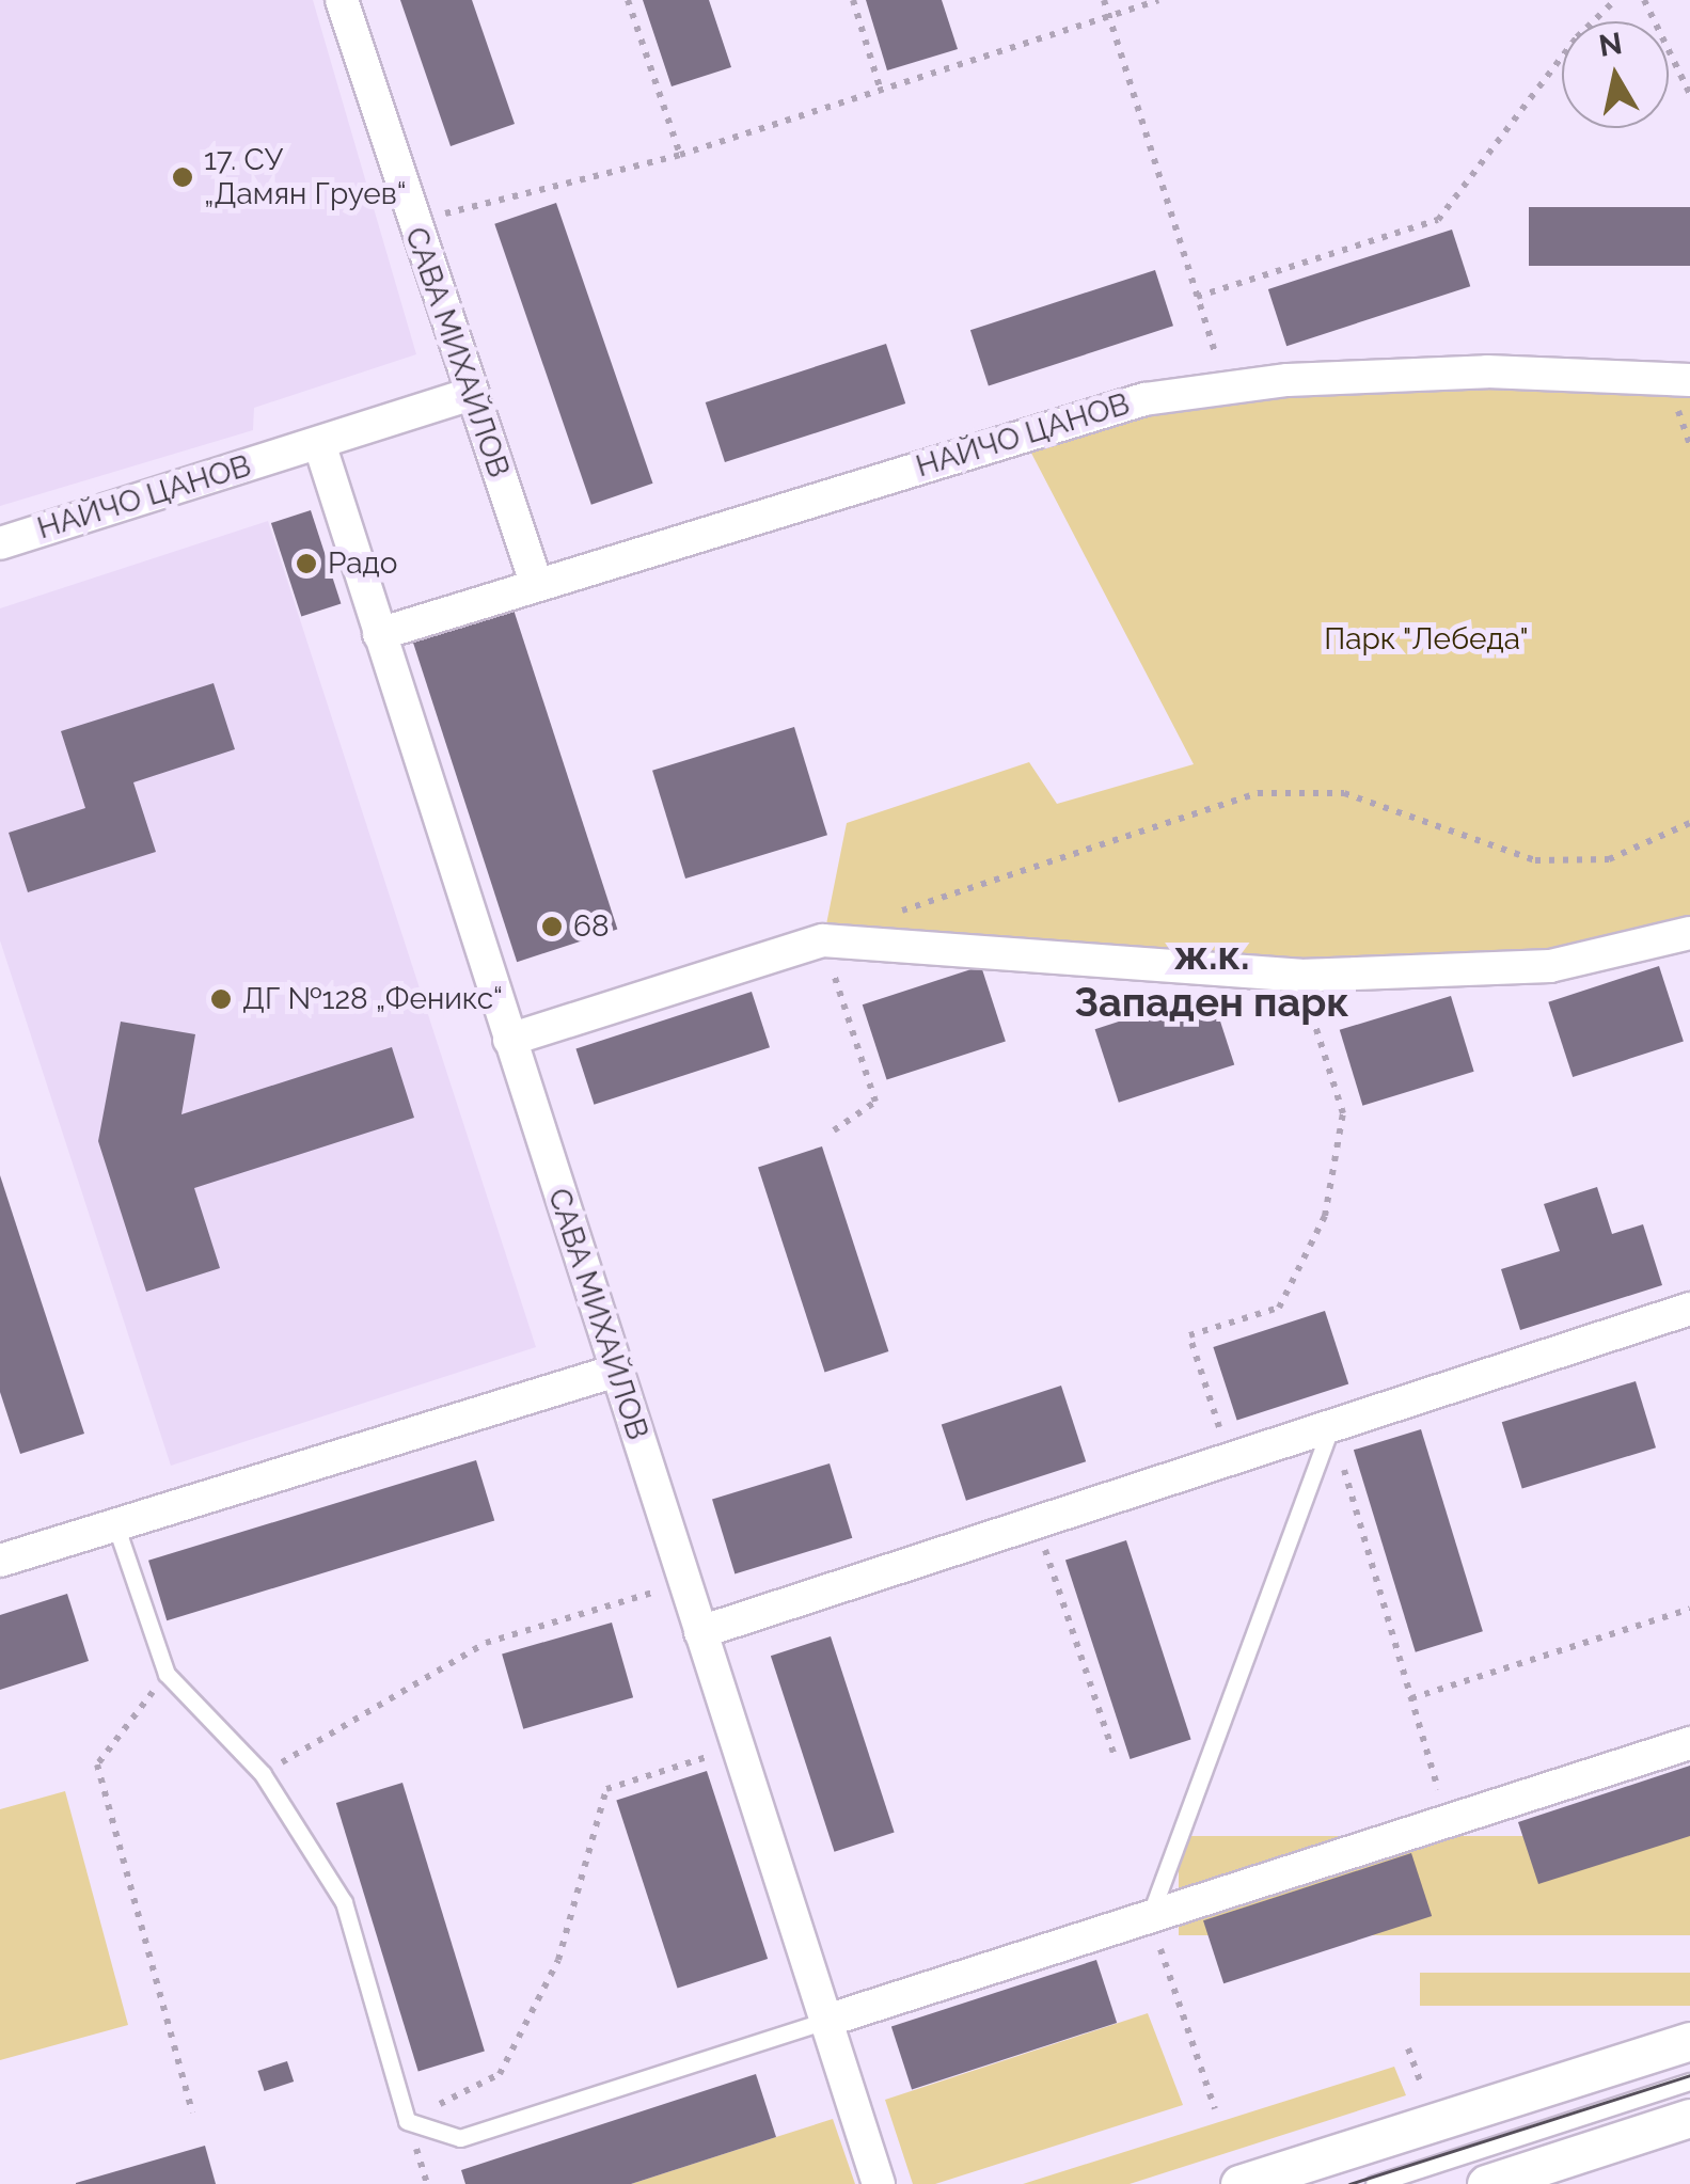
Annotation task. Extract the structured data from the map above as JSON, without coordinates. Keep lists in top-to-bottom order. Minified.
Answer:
{"streets":{"street":["САВА МИХАЙЛОВ","НАЙЧО ЦАНОВ"]},"crossings":[["САВА МИХАЙЛОВ","НАЙЧО ЦАНОВ"]],"districts":["ж.к. Западен парк"],"parks":["Парк \"Лебеда\""],"places":["17. СУ „Дамян Груев“","Радо","68","ДГ №128 „Феникс“"],"north":"top"}
